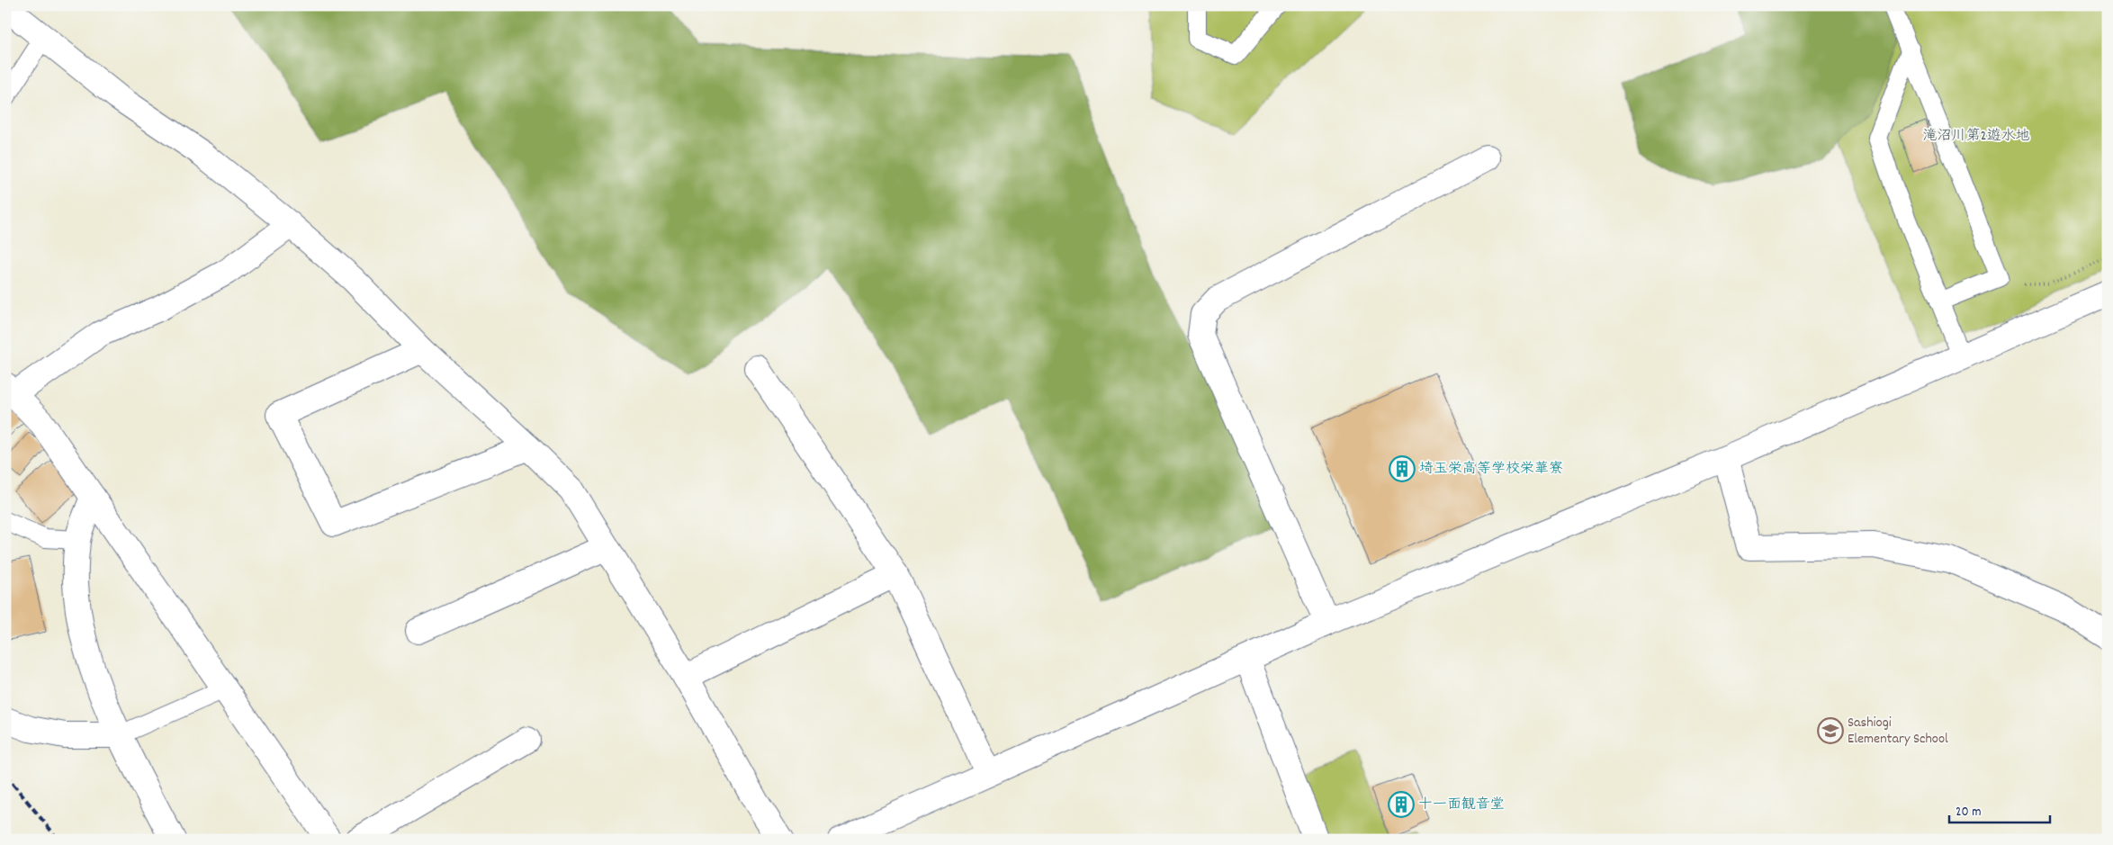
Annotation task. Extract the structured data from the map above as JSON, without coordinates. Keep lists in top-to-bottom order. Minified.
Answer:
{"parks":["滝沼川第2遊水地"],"places":{"building":["埼玉栄高等学校栄華寮","十一面観音堂"],"school or university":["Sashiogi Elementary School"]},"scale_bar":"20 m"}
